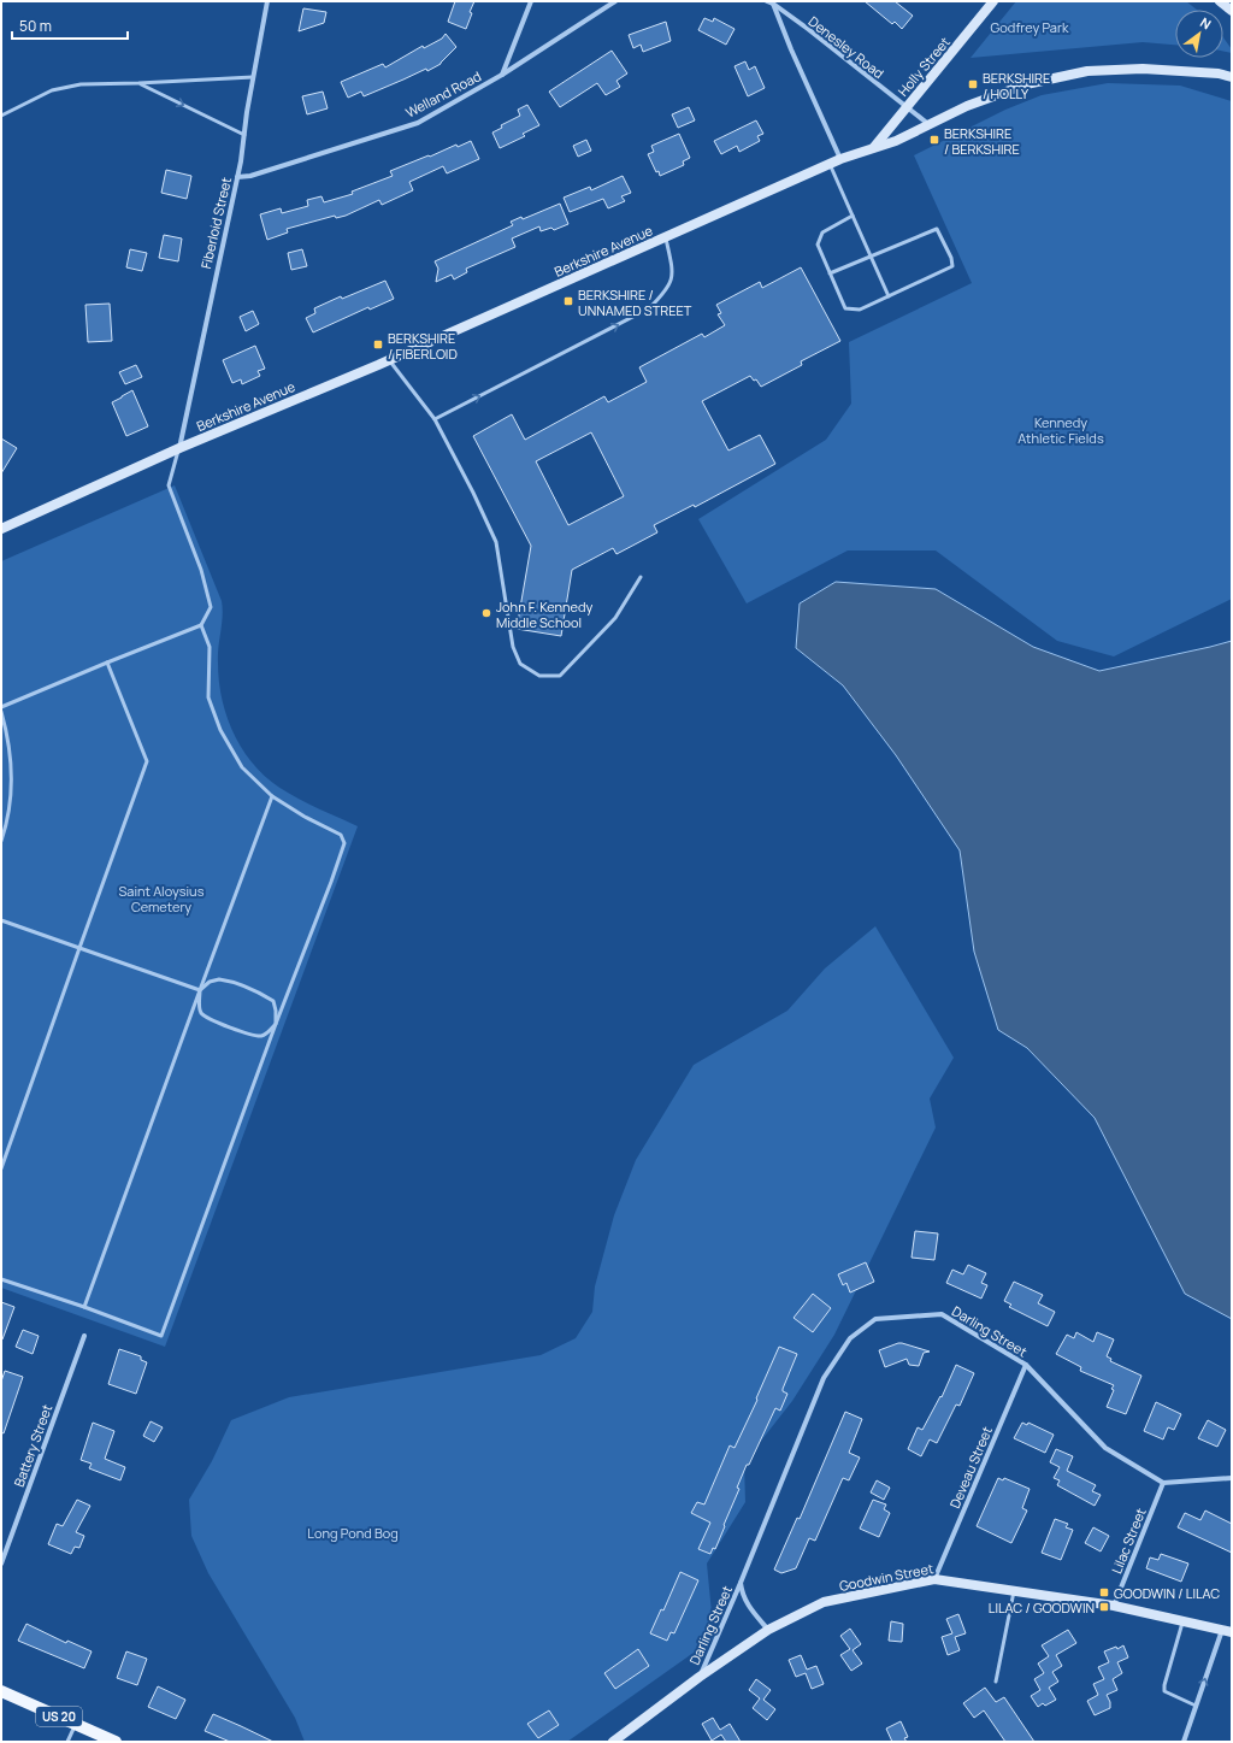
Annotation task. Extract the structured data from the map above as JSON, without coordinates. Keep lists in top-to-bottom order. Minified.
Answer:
{"streets":{"main road":["Holly Street","Berkshire Avenue","Goodwin Street","US 20"],"street":["Denesley Road","Welland Road","Fiberloid Street","Darling Street","Battery Street","Deveau Street","Lilac Street"]},"crossings":[["Denesley Road","Holly Street"],["Denesley Road","Berkshire Avenue"],["Holly Street","Berkshire Avenue"],["Welland Road","Fiberloid Street"],["Fiberloid Street","Berkshire Avenue"],["Darling Street","Deveau Street"],["Darling Street","Lilac Street"],["Darling Street","Goodwin Street"],["Deveau Street","Goodwin Street"],["Lilac Street","Goodwin Street"]],"parks":["Godfrey Park","Kennedy Athletic Fields","Saint Aloysius Cemetery","Long Pond Bog"],"places":{"transit":["BERKSHIRE / HOLLY","BERKSHIRE / BERKSHIRE","BERKSHIRE / UNNAMED STREET","BERKSHIRE / FIBERLOID","GOODWIN / LILAC","LILAC / GOODWIN"],"other":["John F. Kennedy Middle School"]},"scale_bar":"50 m","north":"top right"}
